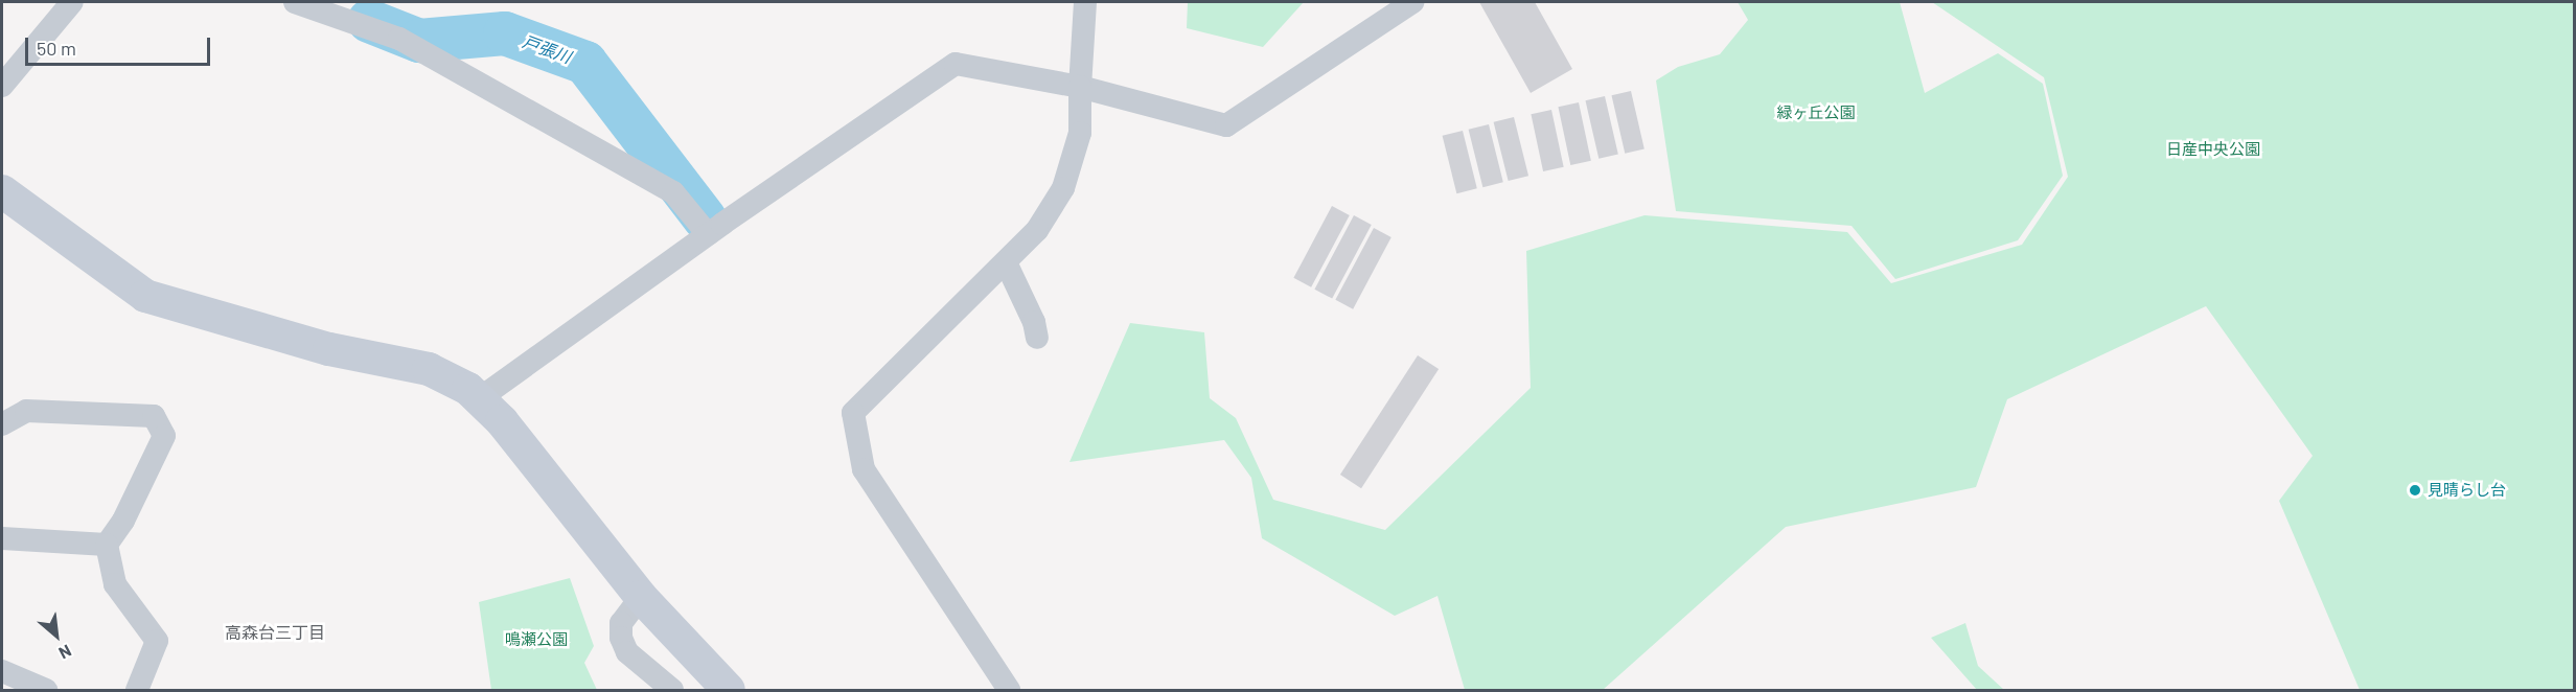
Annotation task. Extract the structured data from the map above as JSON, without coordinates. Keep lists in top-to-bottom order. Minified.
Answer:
{"districts":["高森台三丁目"],"water":["戸張川"],"parks":["緑ヶ丘公園","日産中央公園","鳴瀬公園"],"places":["見晴らし台"],"scale_bar":"50 m","north":"bottom right"}
